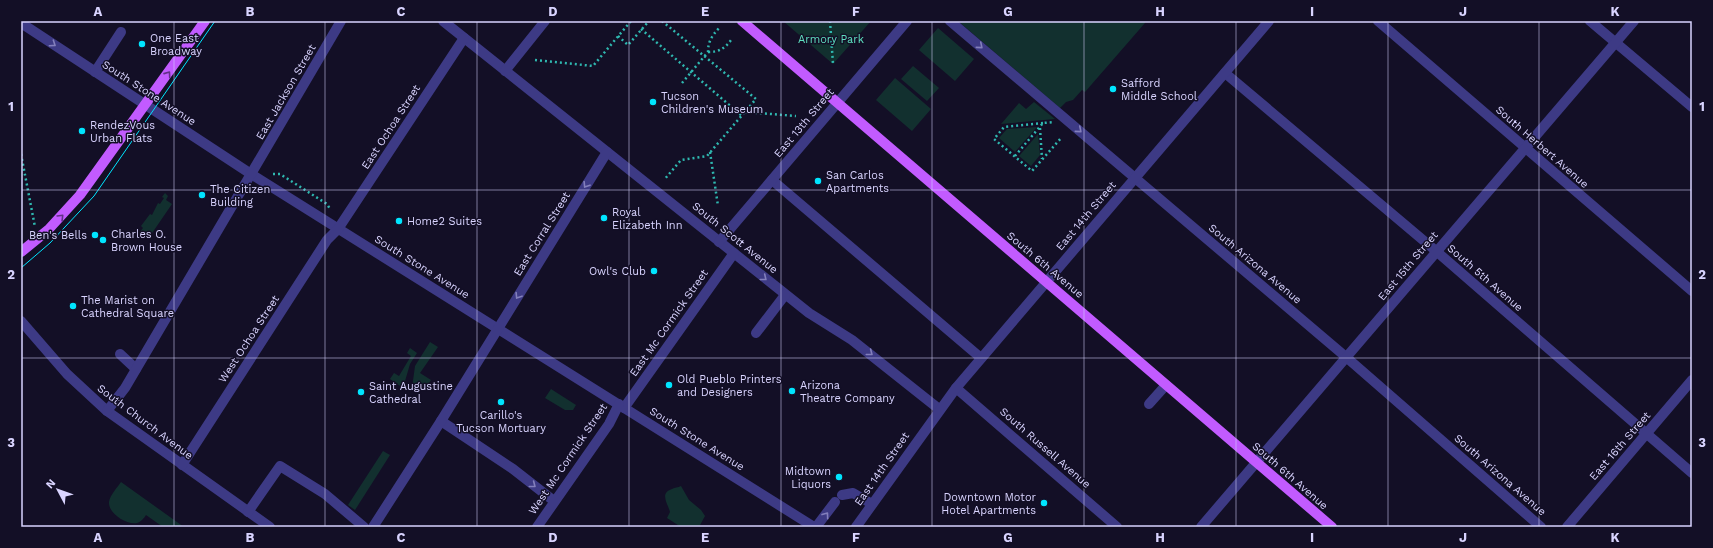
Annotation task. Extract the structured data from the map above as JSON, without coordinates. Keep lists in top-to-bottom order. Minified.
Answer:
{"streets":{"main road":["South 6th Avenue"],"street":["East Jackson Street","South Stone Avenue","East 13th Street","East Ochoa Street","South Herbert Avenue","East 14th Street","East Corral Street","South Scott Avenue","South Arizona Avenue","East 15th Street","South 5th Avenue","East Mc Cormick Street","West Ochoa Street","South Church Avenue","East 16th Street","South Russell Avenue","West Mc Cormick Street"]},"crossings":[["East Jackson Street","South Stone Avenue"],["East Jackson Street","South Church Avenue"],["South Stone Avenue","East Ochoa Street"],["South Stone Avenue","East Corral Street"],["South Stone Avenue","East Mc Cormick Street"],["South Stone Avenue","West Ochoa Street"],["South Stone Avenue","West Mc Cormick Street"],["East 13th Street","South Scott Avenue"],["East 13th Street","South 6th Avenue"],["East Ochoa Street","South Scott Avenue"],["East Ochoa Street","West Ochoa Street"],["South Herbert Avenue","East 15th Street"],["East 14th Street","South Scott Avenue"],["East 14th Street","South Arizona Avenue"],["East 14th Street","South 6th Avenue"],["East 14th Street","South 5th Avenue"],["East 14th Street","South Russell Avenue"],["East Corral Street","South Scott Avenue"],["South Scott Avenue","East Mc Cormick Street"],["South Arizona Avenue","East 15th Street"],["South 6th Avenue","East 15th Street"],["East 15th Street","South 5th Avenue"],["South 5th Avenue","East 16th Street"],["East Mc Cormick Street","West Mc Cormick Street"],["West Ochoa Street","South Church Avenue"]],"one_way":["East Corral Street"],"parks":["Armory Park"],"places":["One East Broadway","Safford Middle School","Tucson Children's Museum","RendezVous Urban Flats","San Carlos Apartments","The Citizen Building","Royal Elizabeth Inn","Home2 Suites","Ben's Bells","Charles O. Brown House","Owl's Club","The Marist on Cathedral Square","Old Pueblo Printers and Designers","Arizona Theatre Company","Saint Augustine Cathedral","Carillo's Tucson Mortuary","Midtown Liquors","Downtown Motor Hotel Apartments"],"north":"top left","grid":{"columns":["A","B","C","D","E","F","G","H","I","J","K"],"rows":["1","2","3"]}}
